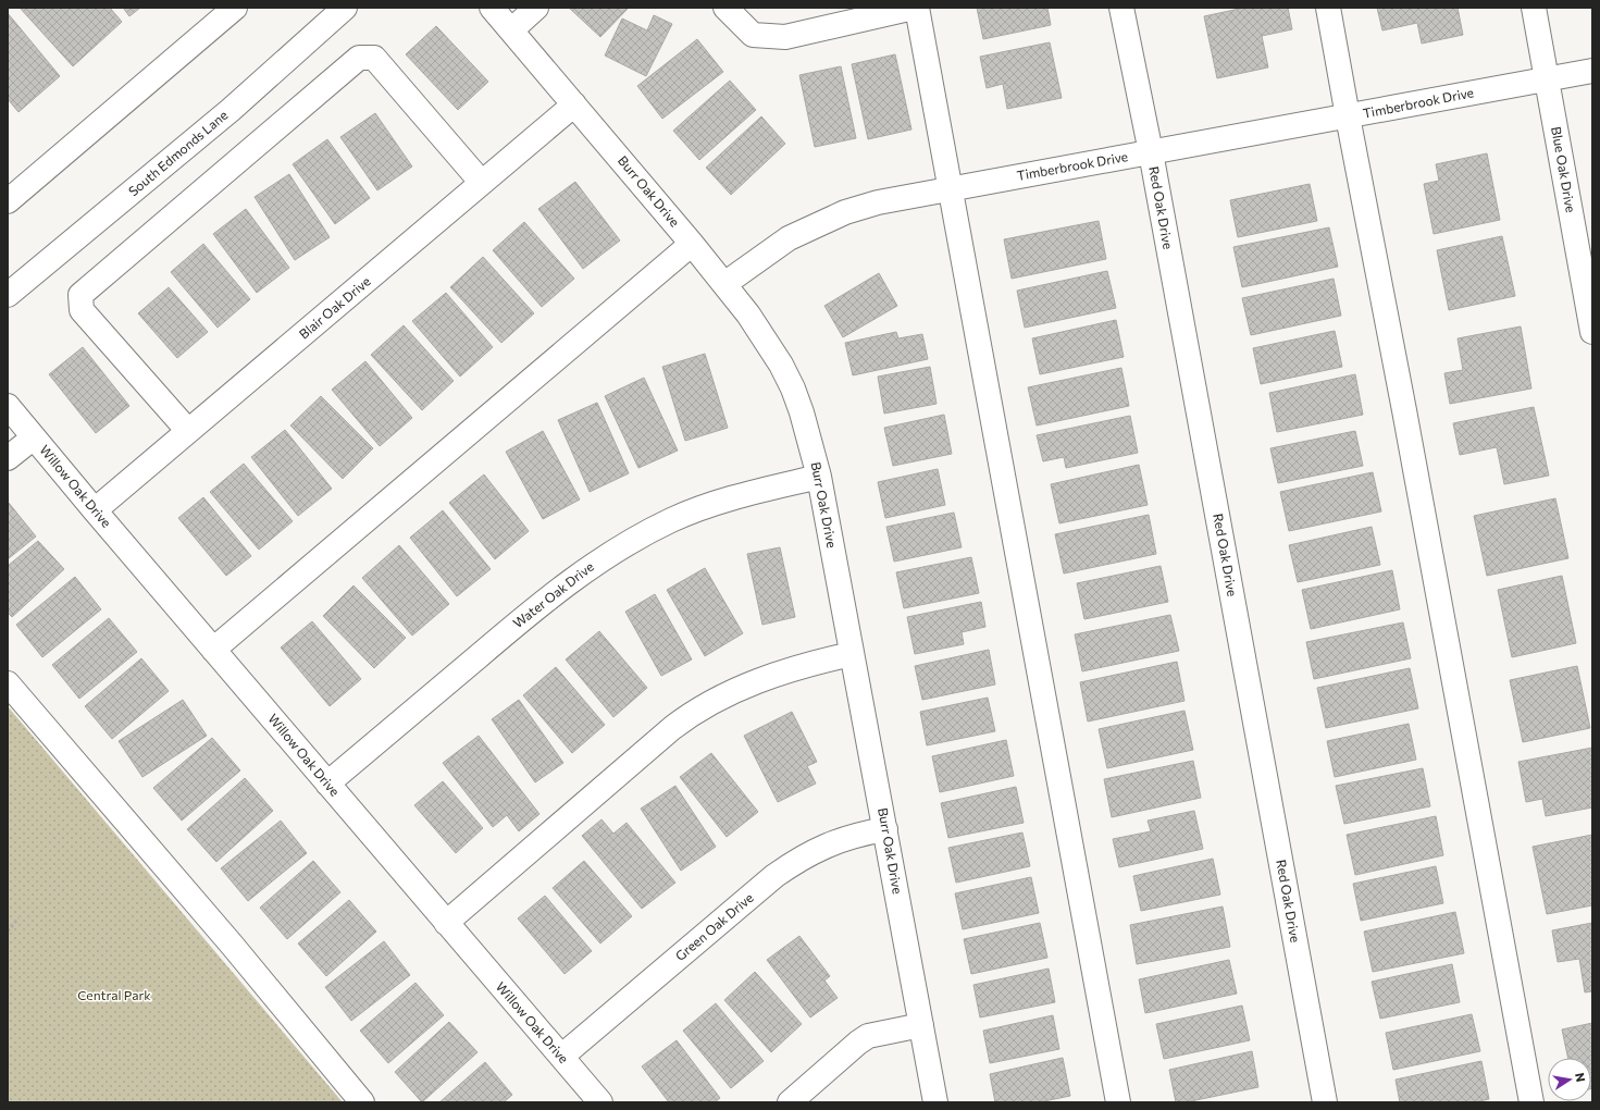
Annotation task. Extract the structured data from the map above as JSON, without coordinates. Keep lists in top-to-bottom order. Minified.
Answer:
{"streets":{"street":["Timberbrook Drive","South Edmonds Lane","Blue Oak Drive","Burr Oak Drive","Red Oak Drive","Blair Oak Drive","Willow Oak Drive","Water Oak Drive","Green Oak Drive"]},"crossings":[["Timberbrook Drive","Blue Oak Drive"],["Timberbrook Drive","Burr Oak Drive"],["Timberbrook Drive","Red Oak Drive"],["Burr Oak Drive","Blair Oak Drive"],["Burr Oak Drive","Water Oak Drive"],["Burr Oak Drive","Green Oak Drive"],["Blair Oak Drive","Willow Oak Drive"],["Willow Oak Drive","Water Oak Drive"],["Willow Oak Drive","Green Oak Drive"]],"parks":["Central Park"],"north":"right"}
